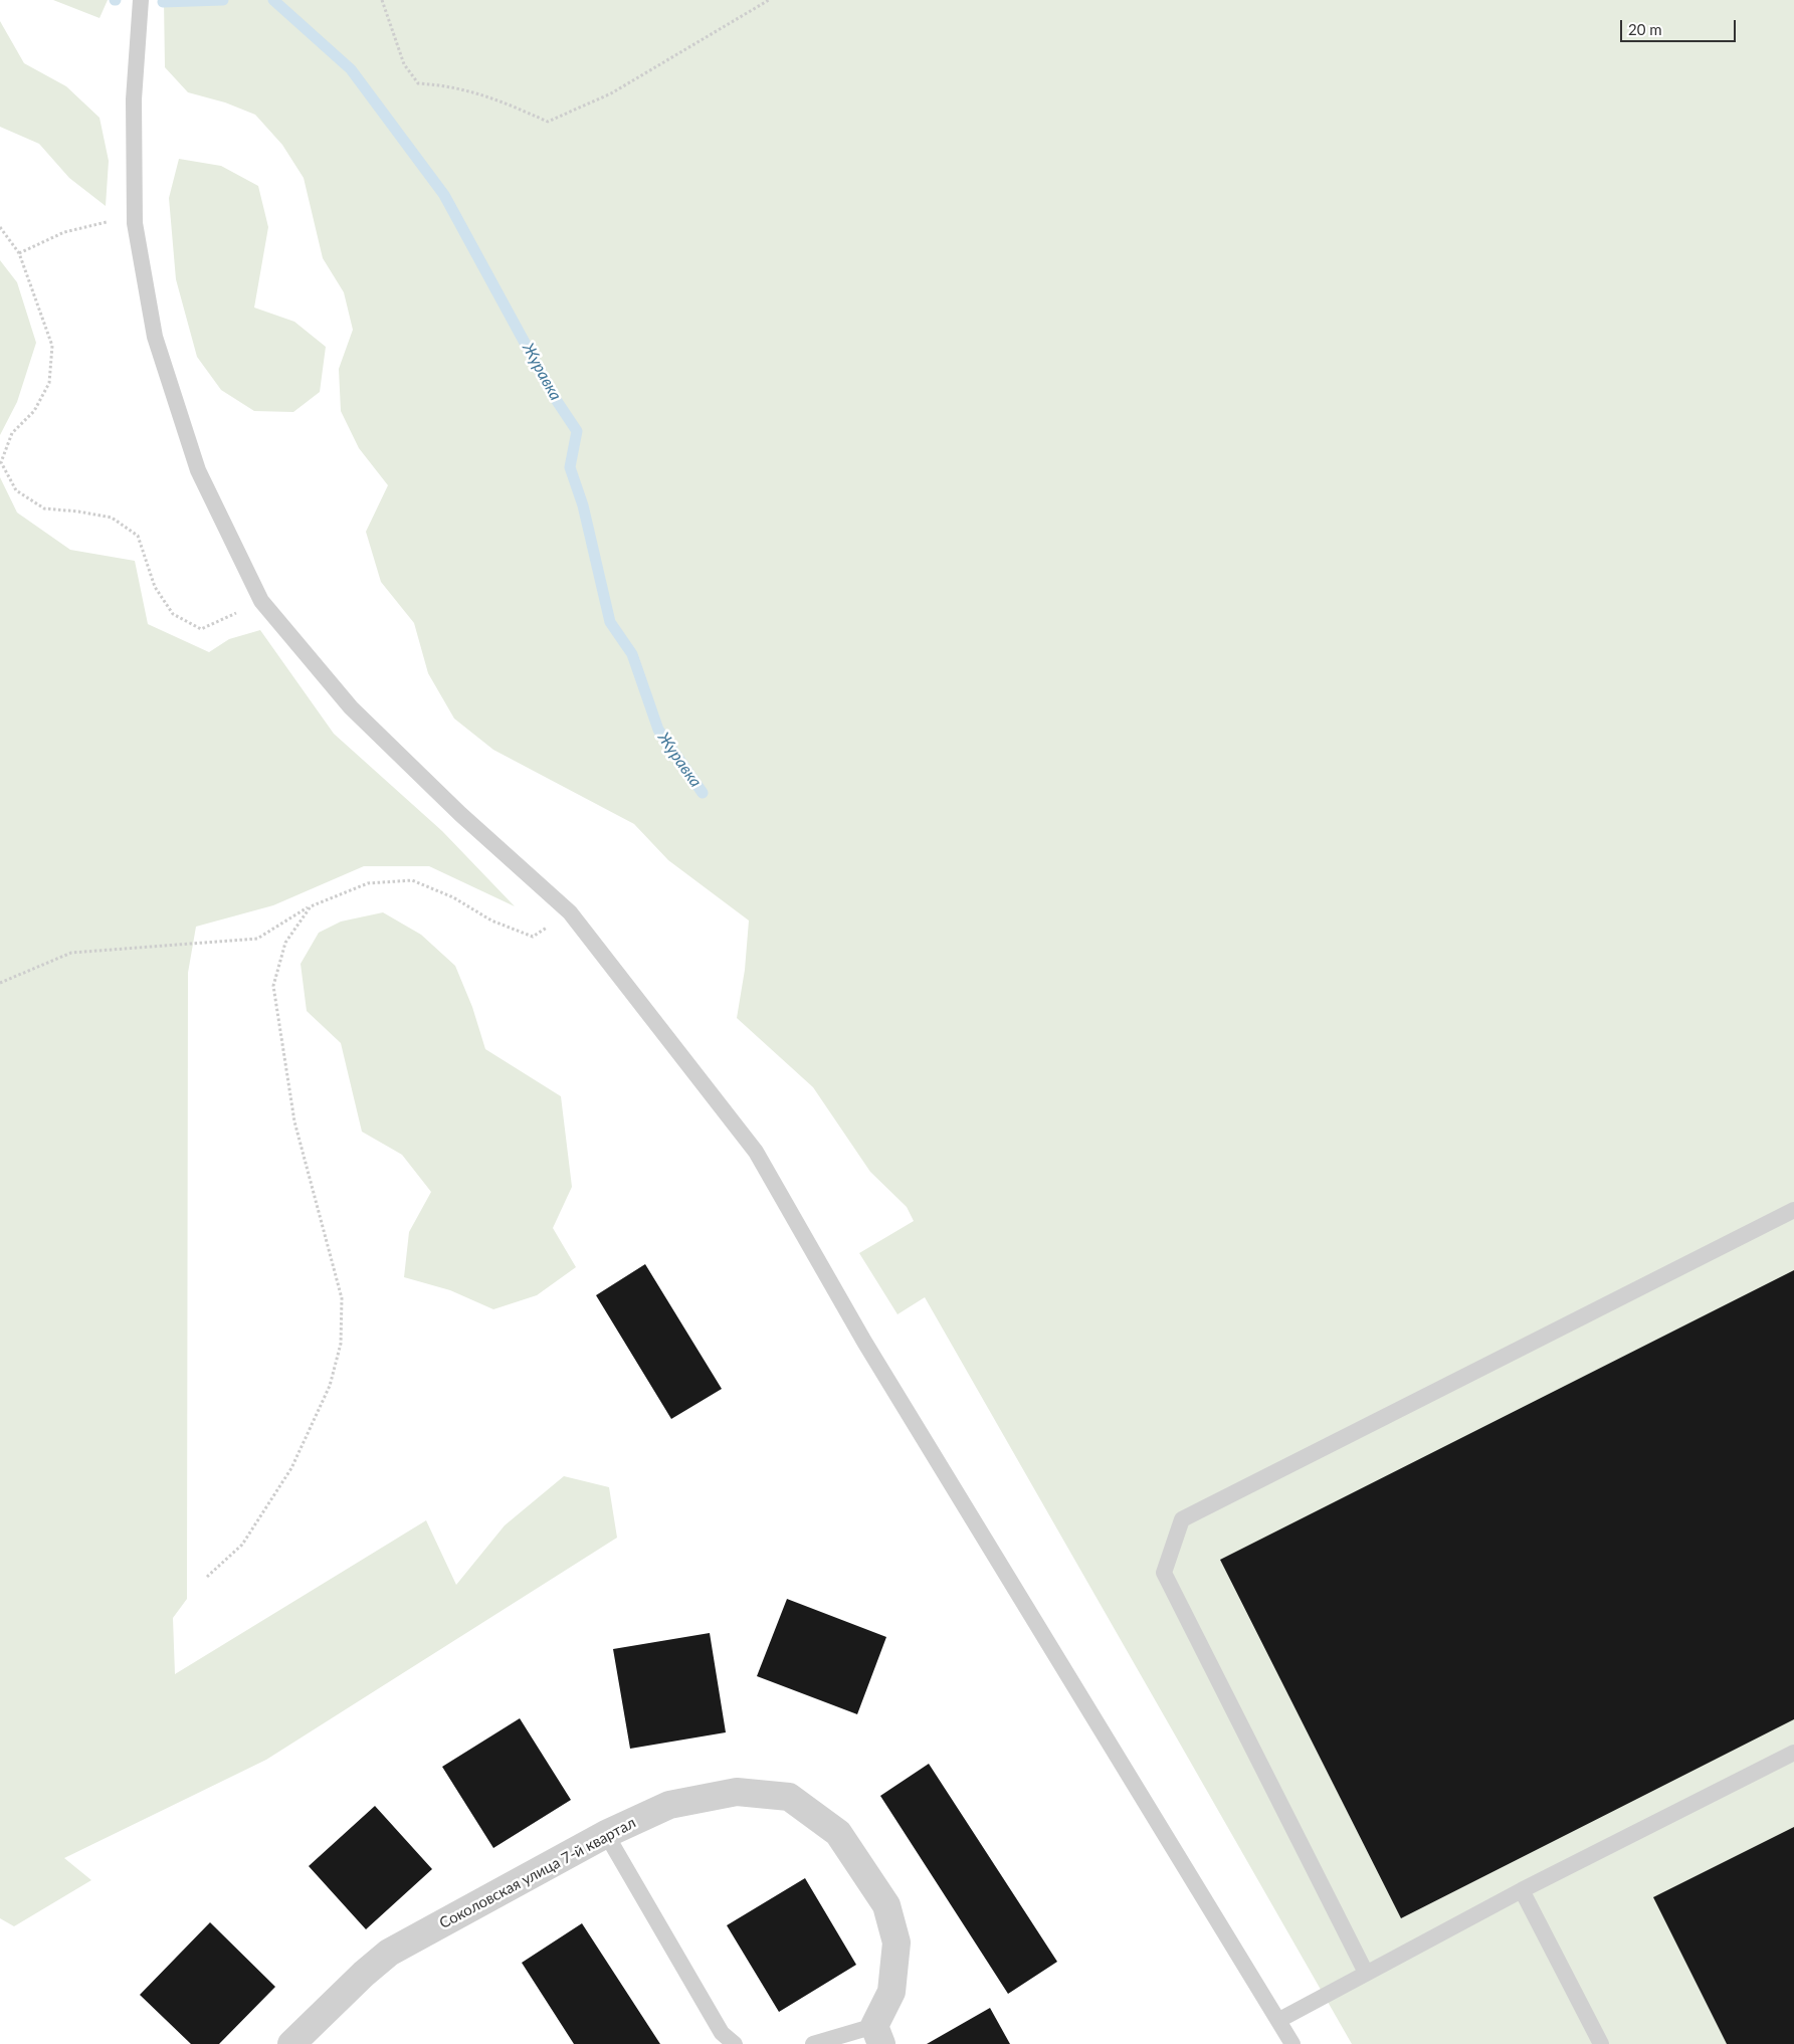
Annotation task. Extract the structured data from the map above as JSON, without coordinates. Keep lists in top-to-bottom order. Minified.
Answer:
{"streets":{"street":["Соколовская улица 7-й квартал"]},"water":["Журавка"],"scale_bar":"20 m"}
